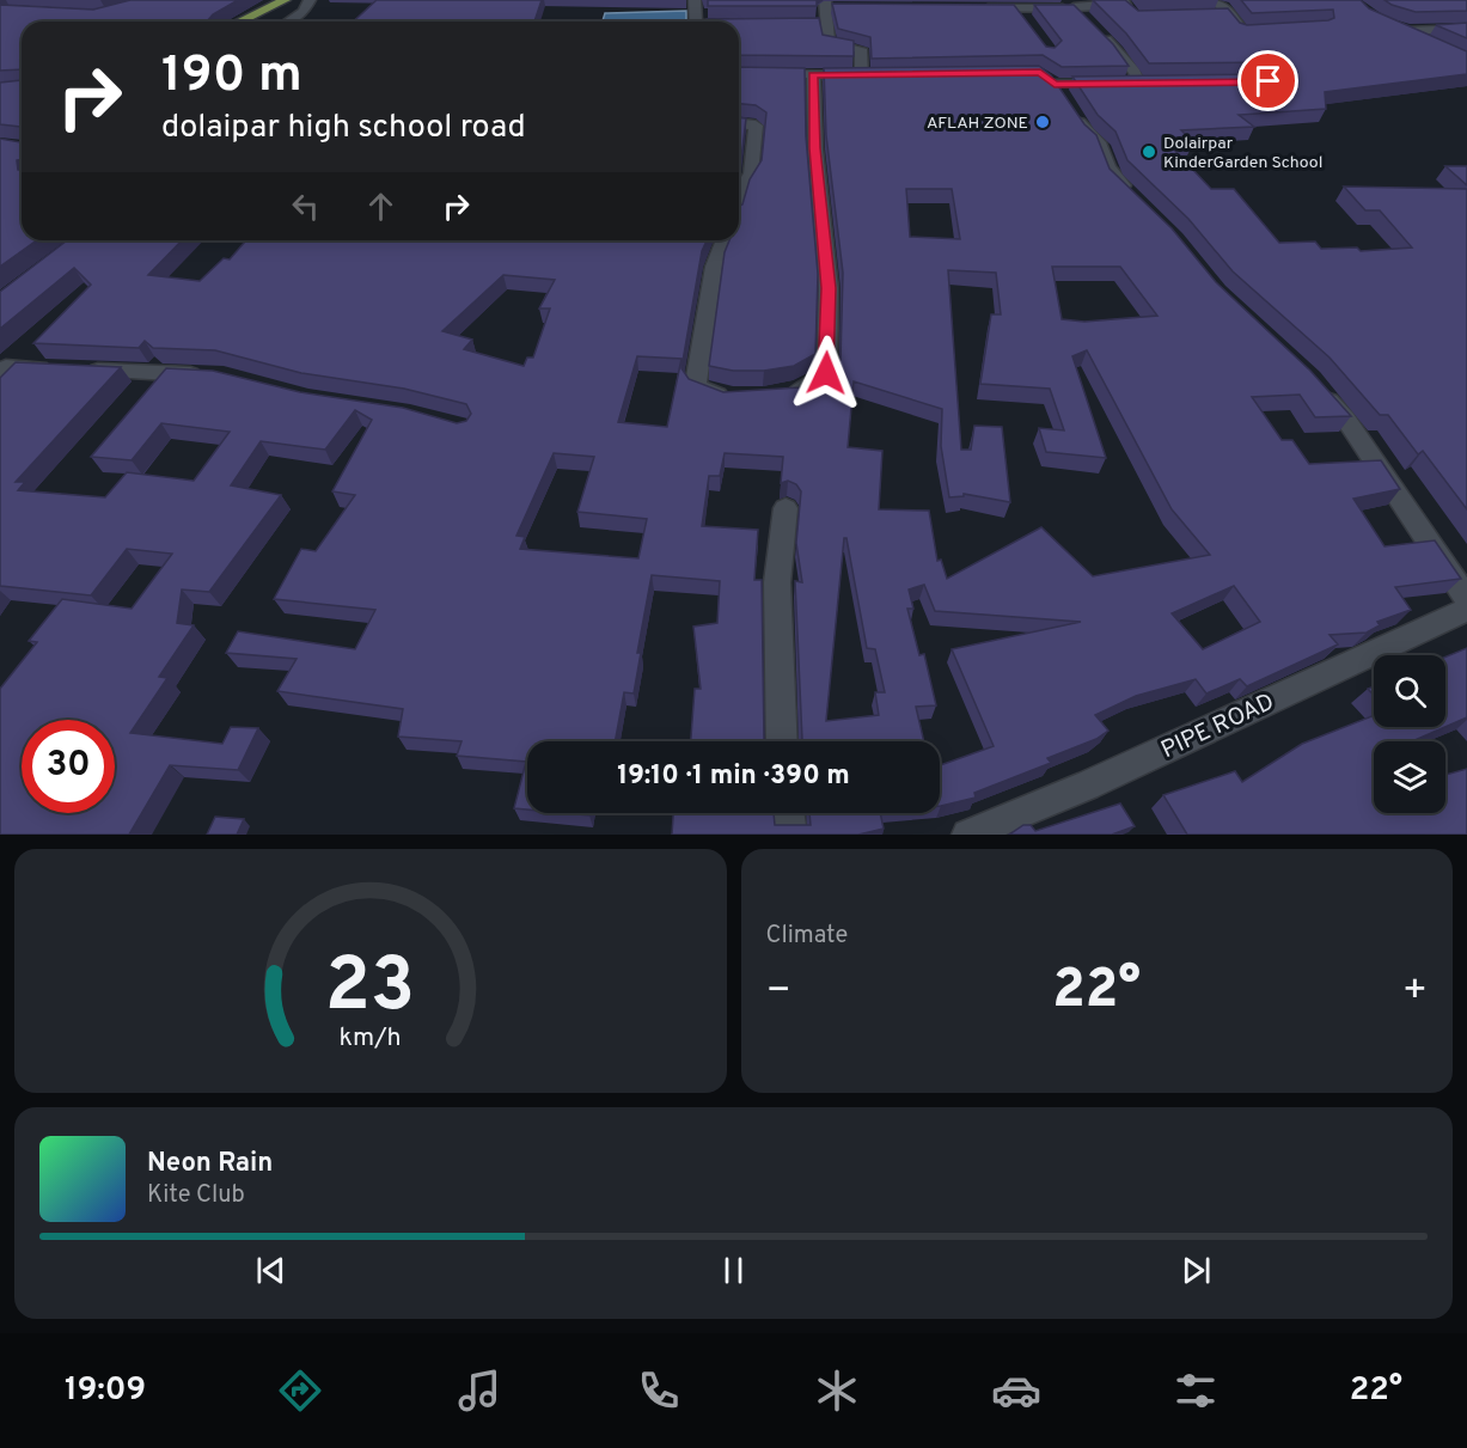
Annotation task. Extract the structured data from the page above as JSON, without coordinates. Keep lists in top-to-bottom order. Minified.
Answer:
{"streets":{"street":["PIPE ROAD"]},"places":["AFLAH ZONE","Dolairpar KinderGarden School"],"page":{"turn":["190 m","dolaipar high school road"],"limit":"30","trip":"19:10 · 1 min · 390 m","tile":"Climate","heat":["−","22°","+"],"song":["Neon Rain","Kite Club"],"tabs":["19:09","22°"],"gauge":["23","km/h"]}}
